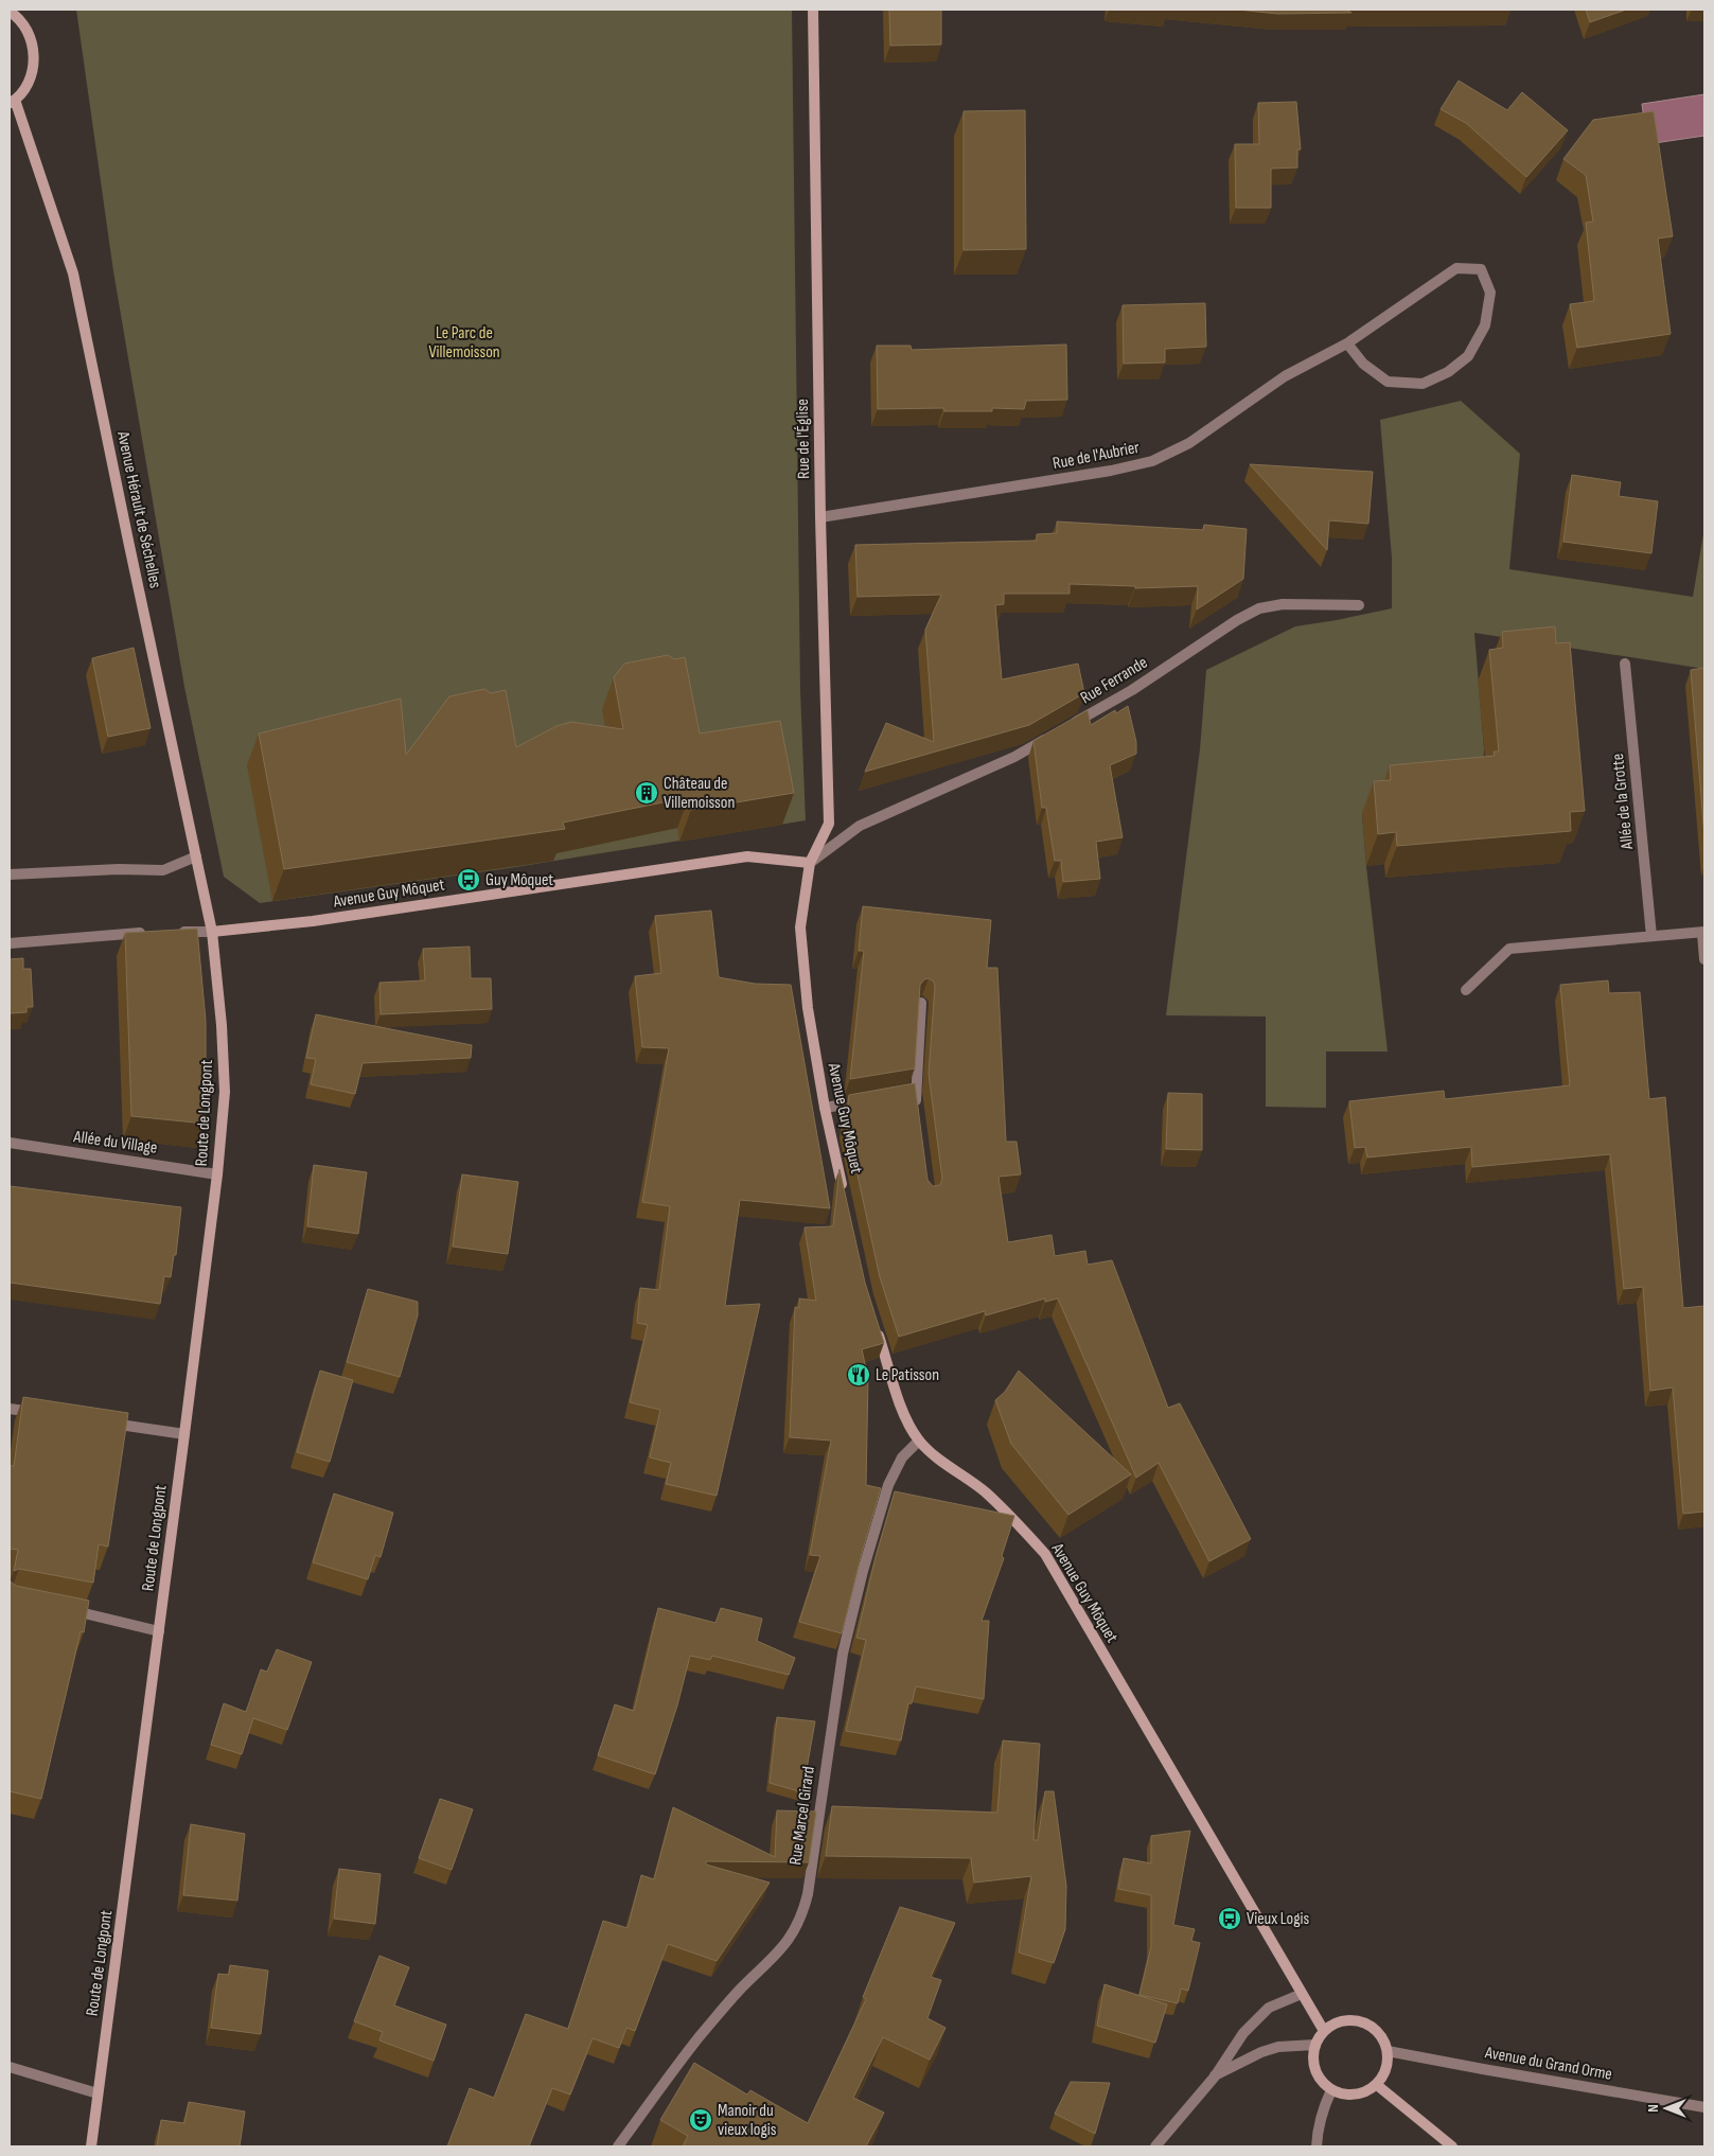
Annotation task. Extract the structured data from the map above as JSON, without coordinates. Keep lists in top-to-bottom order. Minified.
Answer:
{"streets":{"street":["Rue de l'Église","Rue de l'Aubrier","Avenue Hérault de Séchelles","Rue Ferrande","Allée de la Grotte","Avenue Guy Môquet","Route de Longpont","Allée du Village","Rue Marcel Girard","Avenue du Grand Orme"]},"crossings":[["Rue de l'Église","Rue de l'Aubrier"],["Rue de l'Église","Avenue Guy Môquet"],["Avenue Hérault de Séchelles","Avenue Guy Môquet"],["Avenue Hérault de Séchelles","Route de Longpont"],["Avenue Guy Môquet","Route de Longpont"],["Avenue Guy Môquet","Rue Marcel Girard"],["Avenue Guy Môquet","Avenue du Grand Orme"],["Route de Longpont","Allée du Village"]],"parks":["Le Parc de Villemoisson"],"places":{"building":["Château de Villemoisson"],"bus stop":["Guy Môquet","Vieux Logis"],"restaurant":["Le Patisson"],"theatre":["Manoir du vieux logis"]},"north":"left"}
